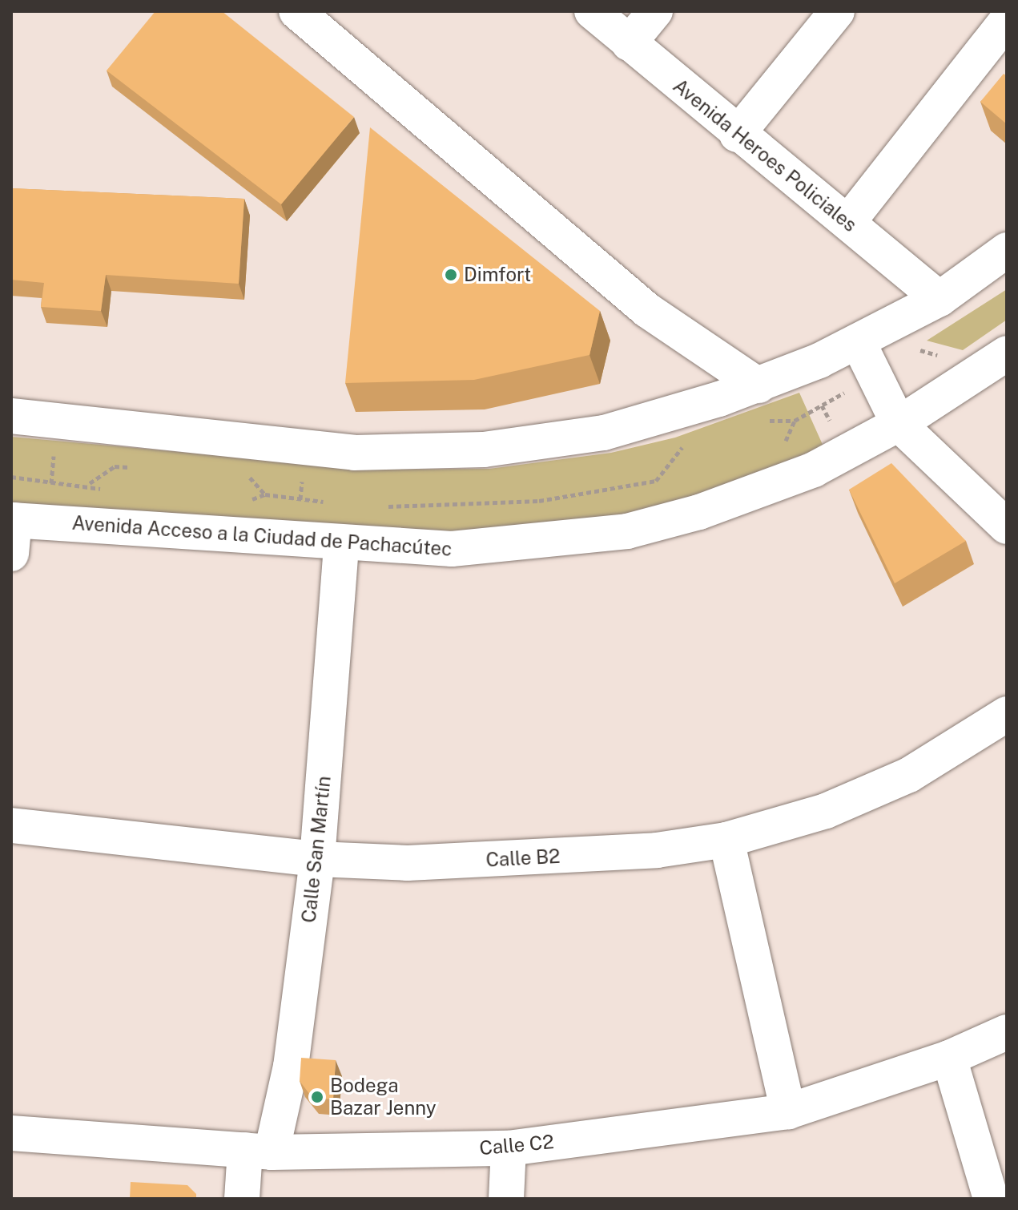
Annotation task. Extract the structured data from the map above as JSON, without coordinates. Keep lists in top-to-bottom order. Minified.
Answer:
{"streets":{"street":["Avenida Heroes Policiales","Avenida Acceso a la Ciudad de Pachacútec","Calle San Martín","Calle B2","Calle C2"]},"crossings":[["Avenida Acceso a la Ciudad de Pachacútec","Calle San Martín"],["Calle San Martín","Calle B2"],["Calle San Martín","Calle C2"]],"places":["Dimfort","Bodega Bazar Jenny"]}
